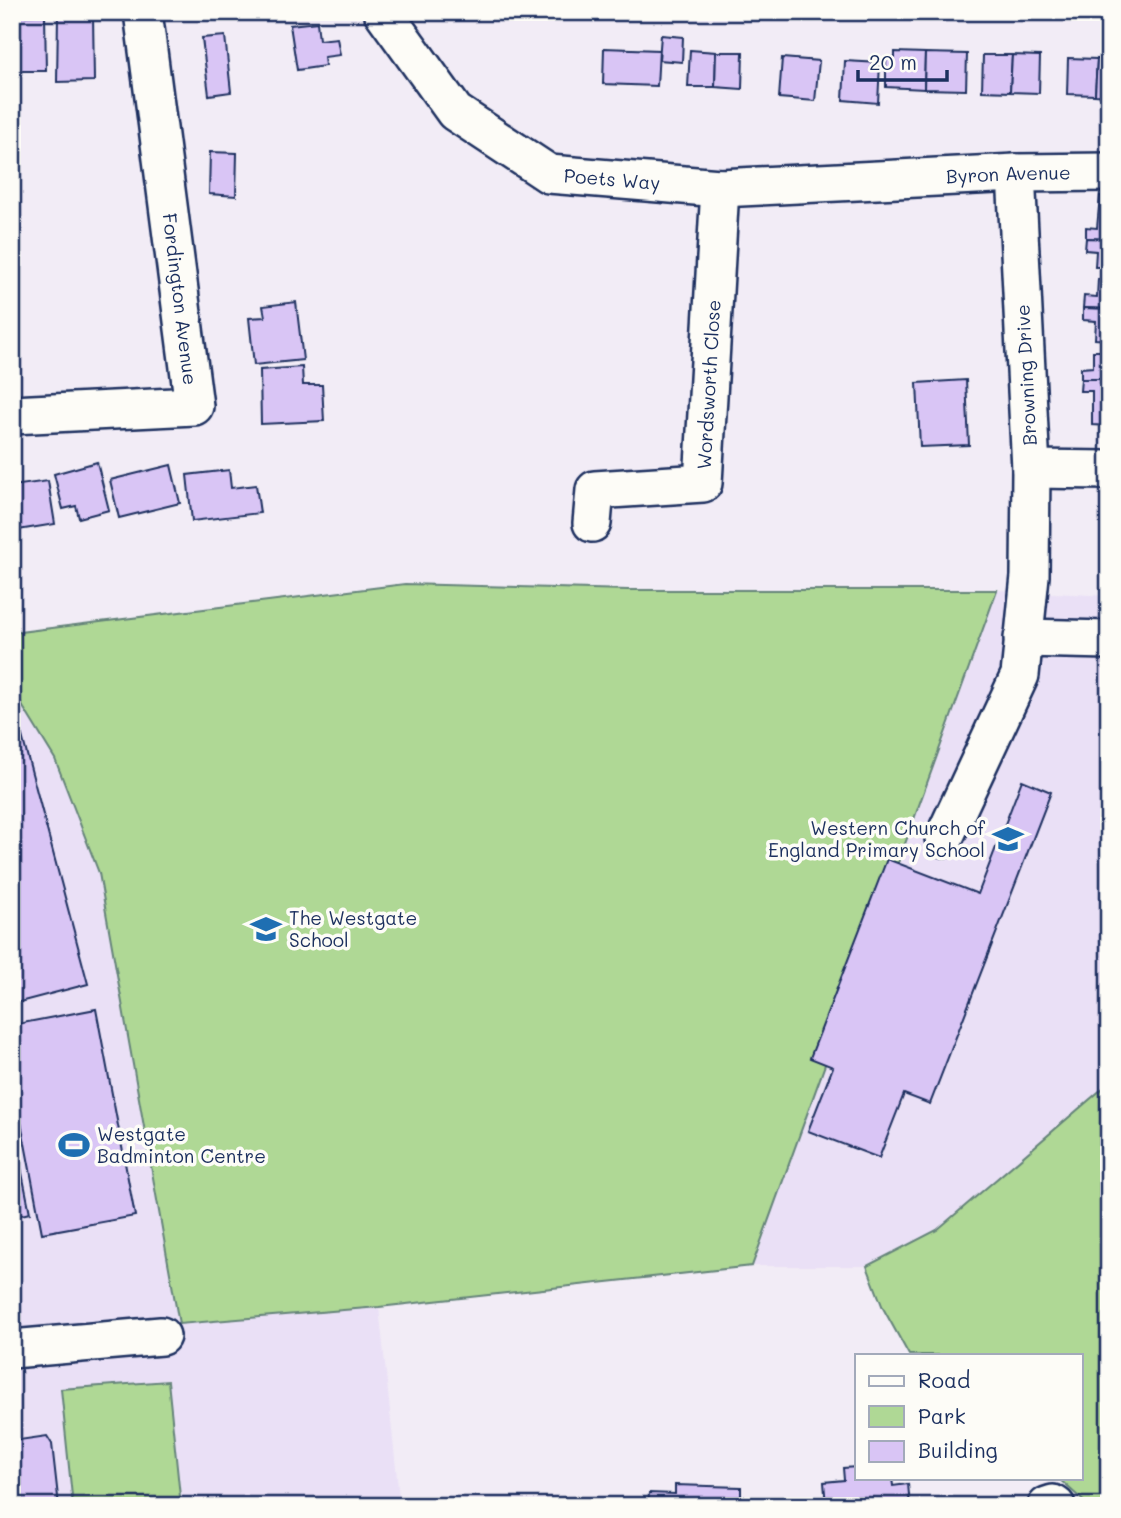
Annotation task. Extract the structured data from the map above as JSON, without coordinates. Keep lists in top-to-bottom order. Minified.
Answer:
{"streets":{"street":["Byron Avenue","Poets Way","Fordington Avenue","Browning Drive","Wordsworth Close"]},"crossings":[["Byron Avenue","Poets Way"],["Byron Avenue","Browning Drive"],["Poets Way","Wordsworth Close"]],"places":{"school or university":["Western Church of England Primary School","The Westgate School"],"sports":["Westgate Badminton Centre"]},"legend":["Road","Park","Building"],"scale_bar":"20 m"}
